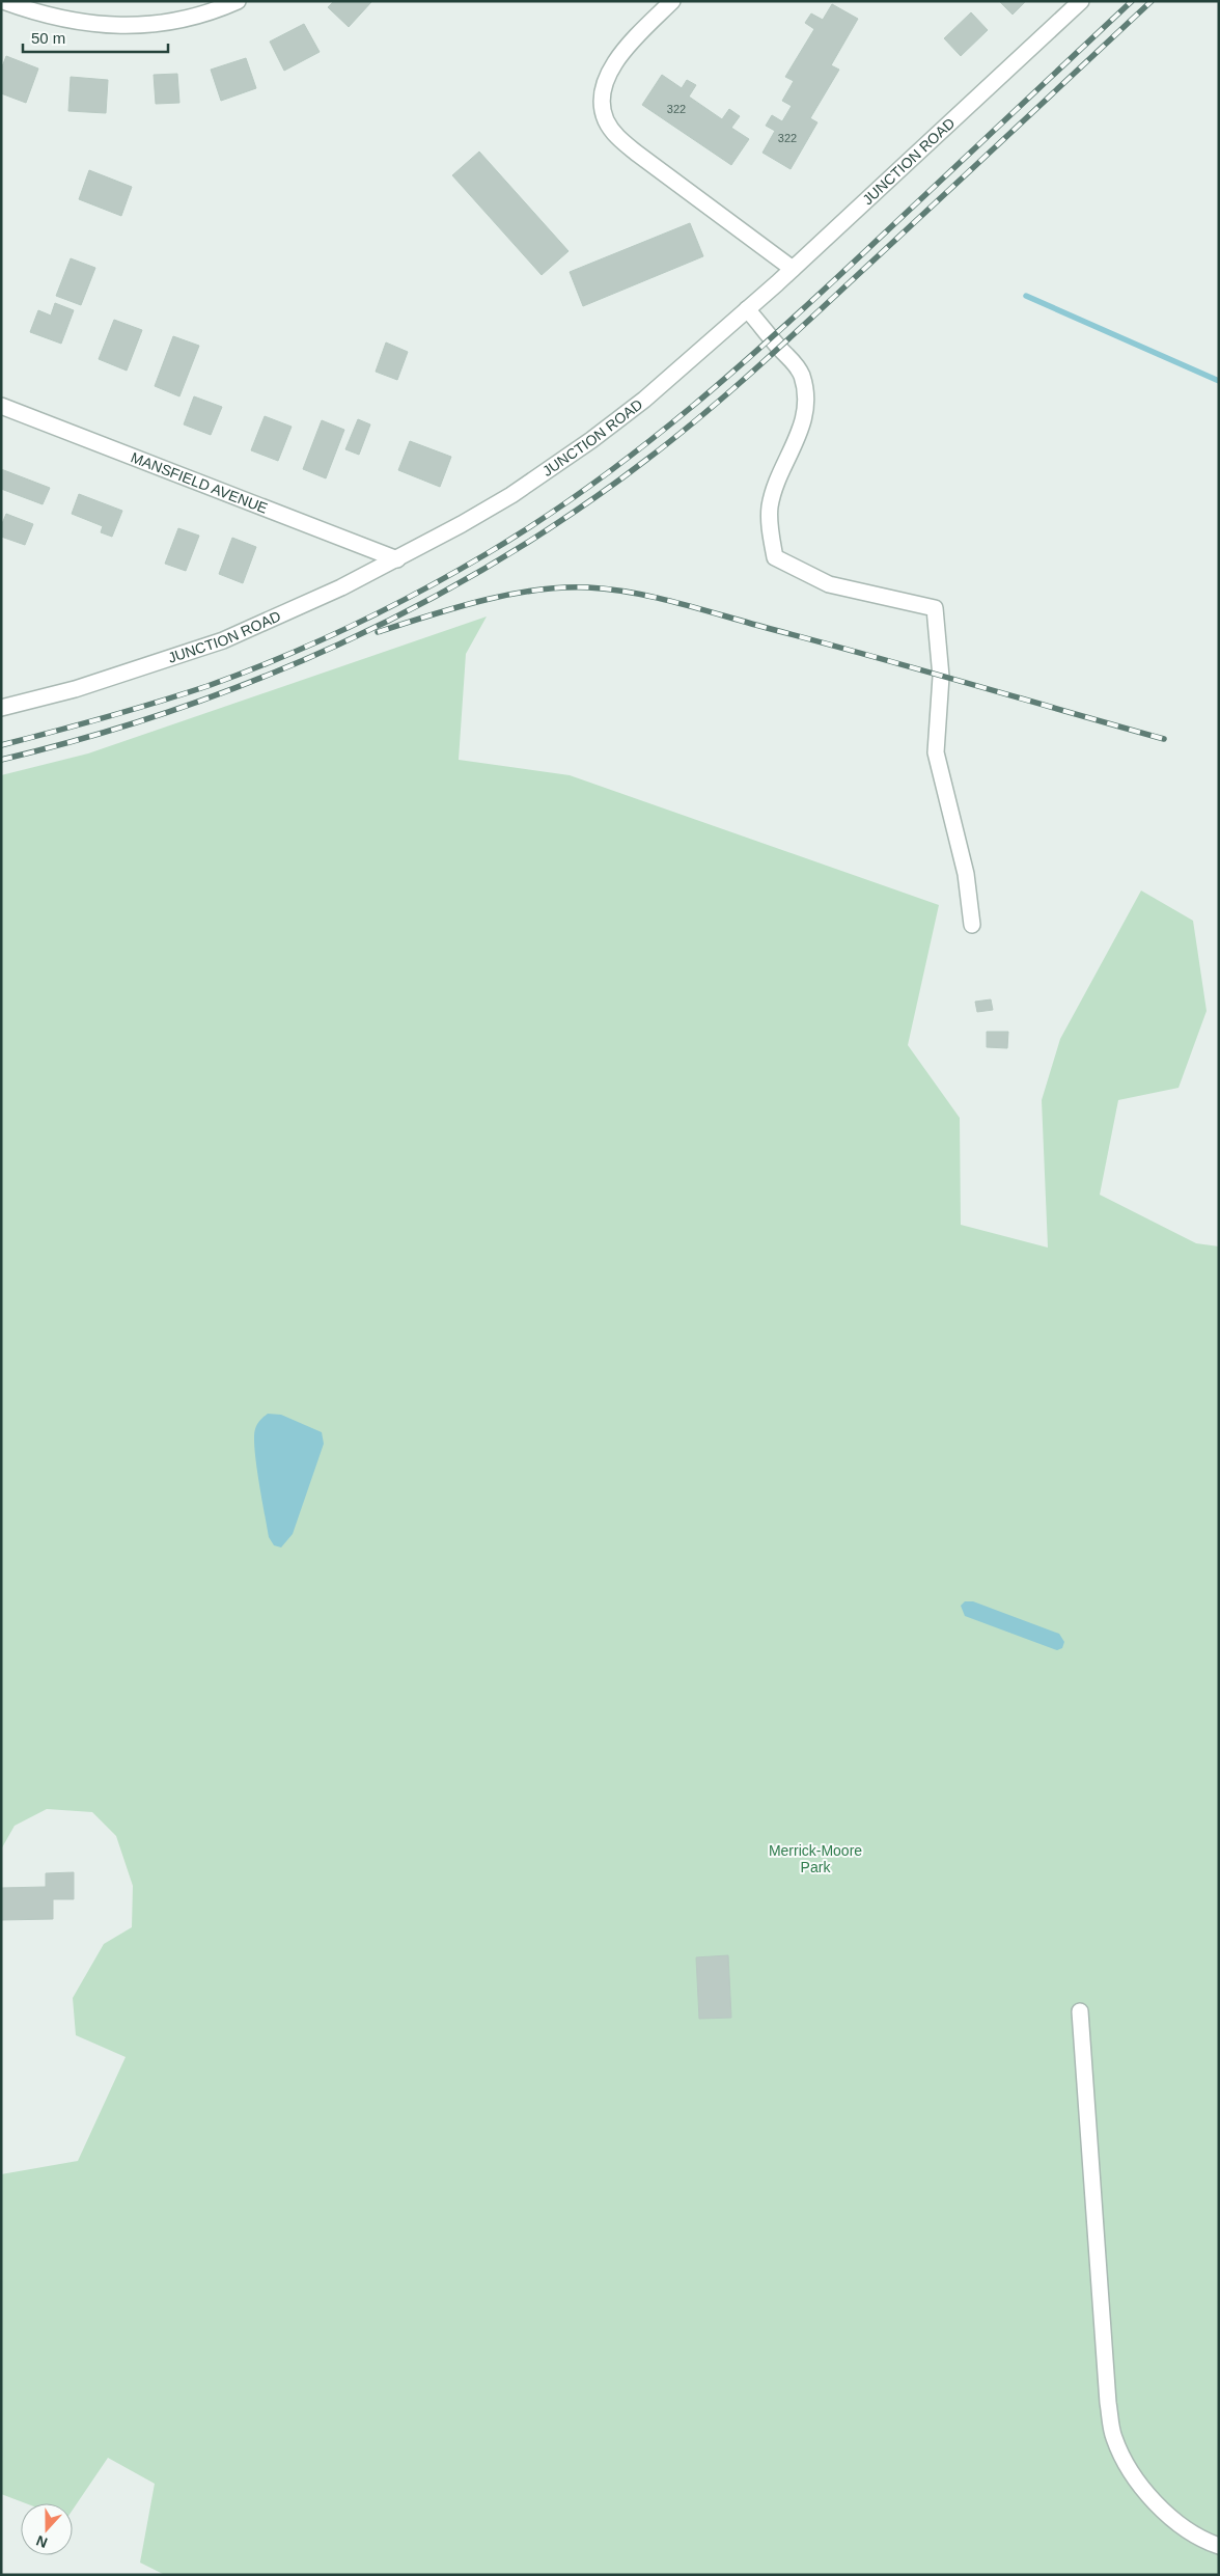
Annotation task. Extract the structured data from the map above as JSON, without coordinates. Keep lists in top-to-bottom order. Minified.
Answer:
{"streets":{"street":["JUNCTION ROAD","MANSFIELD AVENUE"]},"crossings":[["JUNCTION ROAD","MANSFIELD AVENUE"]],"parks":["Merrick-Moore Park"],"house_numbers":["322","322"],"scale_bar":"50 m","north":"bottom"}
